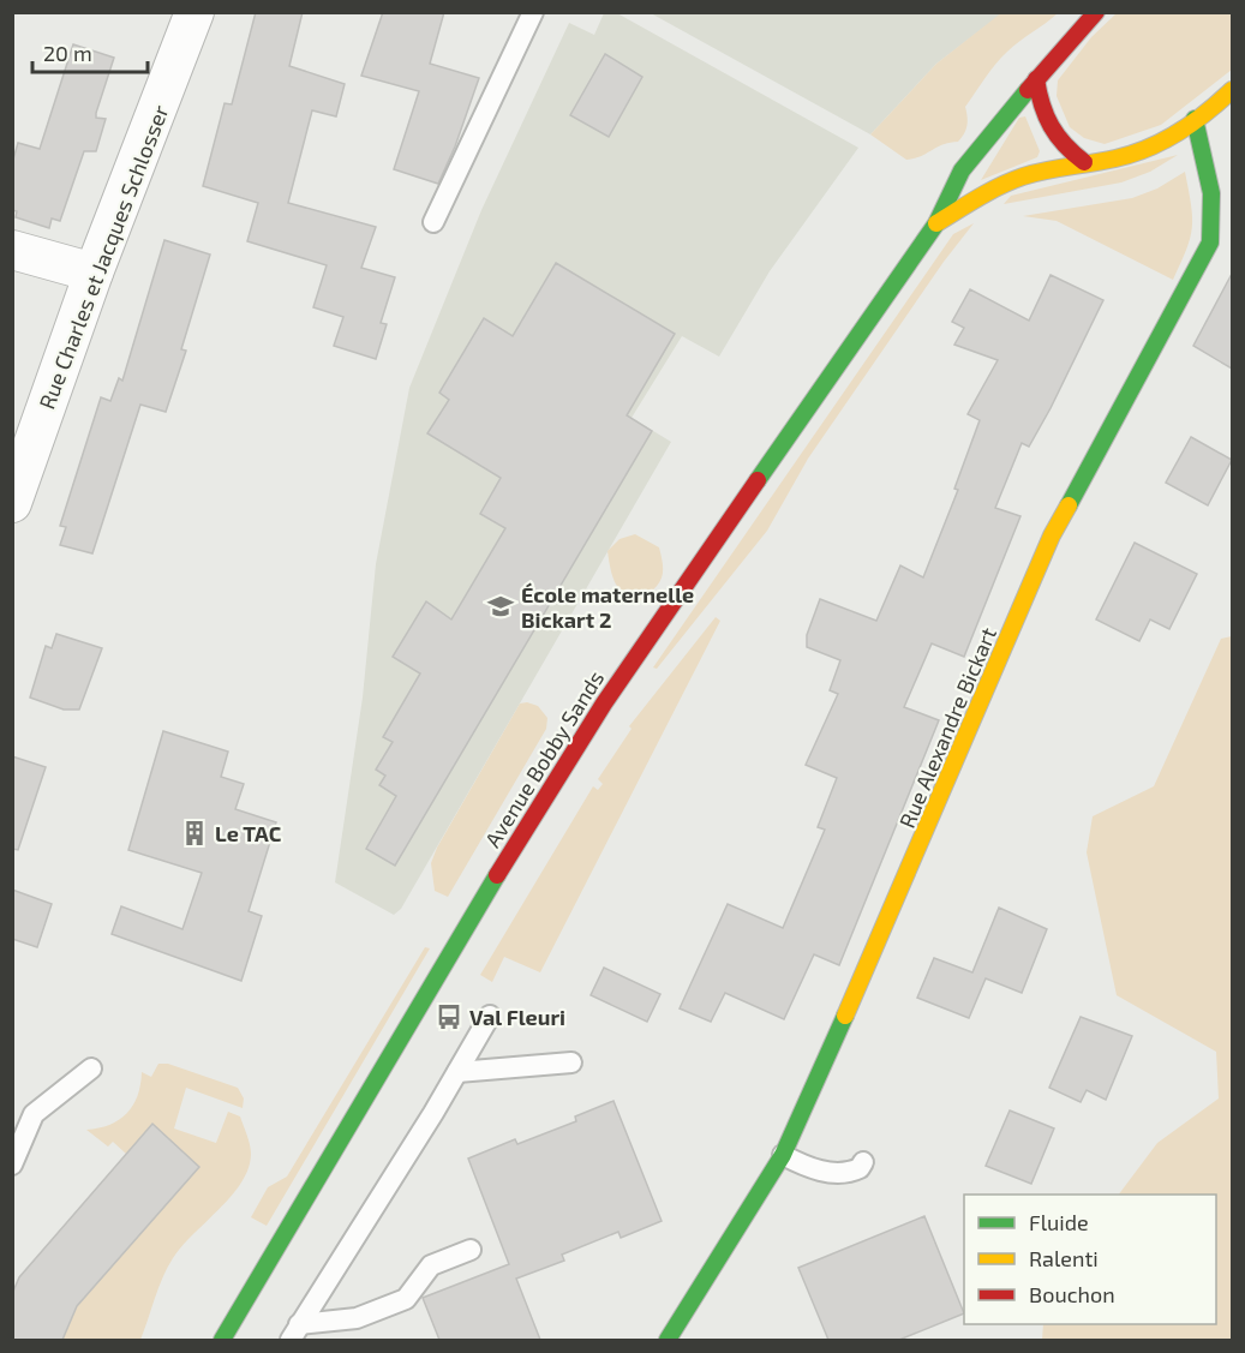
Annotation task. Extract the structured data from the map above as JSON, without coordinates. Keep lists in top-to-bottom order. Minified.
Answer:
{"streets":{"main road":["Rue Alexandre Bickart","Avenue Bobby Sands"],"street":["Rue Charles et Jacques Schlosser"]},"crossings":[["Rue Alexandre Bickart","Avenue Bobby Sands"]],"places":{"school or university":["École maternelle Bickart 2"],"building":["Le TAC"],"bus stop":["Val Fleuri"]},"legend":["Fluide","Ralenti","Bouchon"],"scale_bar":"20 m"}
